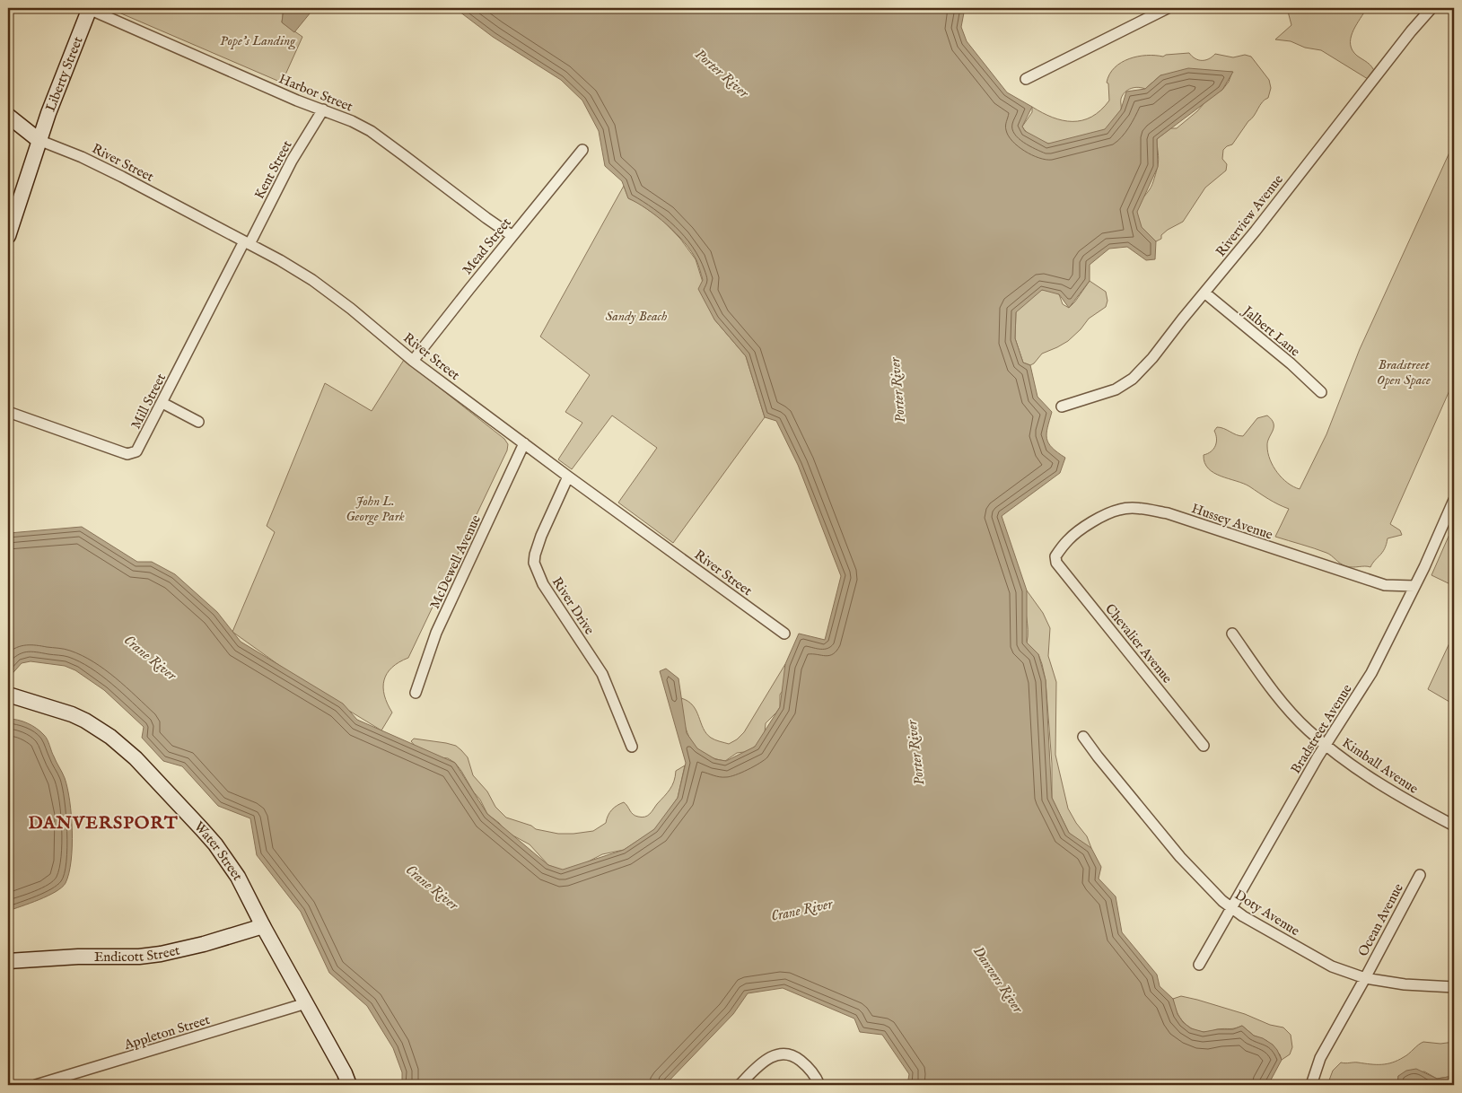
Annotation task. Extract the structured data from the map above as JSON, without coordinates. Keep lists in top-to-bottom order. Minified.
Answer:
{"streets":{"main road":["Liberty Street","Water Street","Endicott Street"],"street":["Harbor Street","River Street","Kent Street","Riverview Avenue","Mead Street","Jalbert Lane","Mill Street","Hussey Avenue","McDewell Avenue","River Drive","Chevalier Avenue","Bradstreet Avenue","Kimball Avenue","Doty Avenue","Ocean Avenue","Appleton Street"]},"crossings":[["Liberty Street","Harbor Street"],["Liberty Street","River Street"],["Harbor Street","Kent Street"],["Harbor Street","Mead Street"],["River Street","Kent Street"],["River Street","Mead Street"],["River Street","Mill Street"],["River Street","McDewell Avenue"],["River Street","River Drive"],["Kent Street","Mill Street"],["Riverview Avenue","Jalbert Lane"],["Hussey Avenue","Chevalier Avenue"],["Hussey Avenue","Bradstreet Avenue"],["Bradstreet Avenue","Kimball Avenue"],["Bradstreet Avenue","Doty Avenue"],["Water Street","Endicott Street"],["Water Street","Appleton Street"],["Doty Avenue","Ocean Avenue"]],"districts":["DANVERSPORT"],"water":["Porter River","Crane River","Danvers River"],"parks":["Pope's Landing","Sandy Beach","Bradstreet Open Space","John L. George Park"]}
